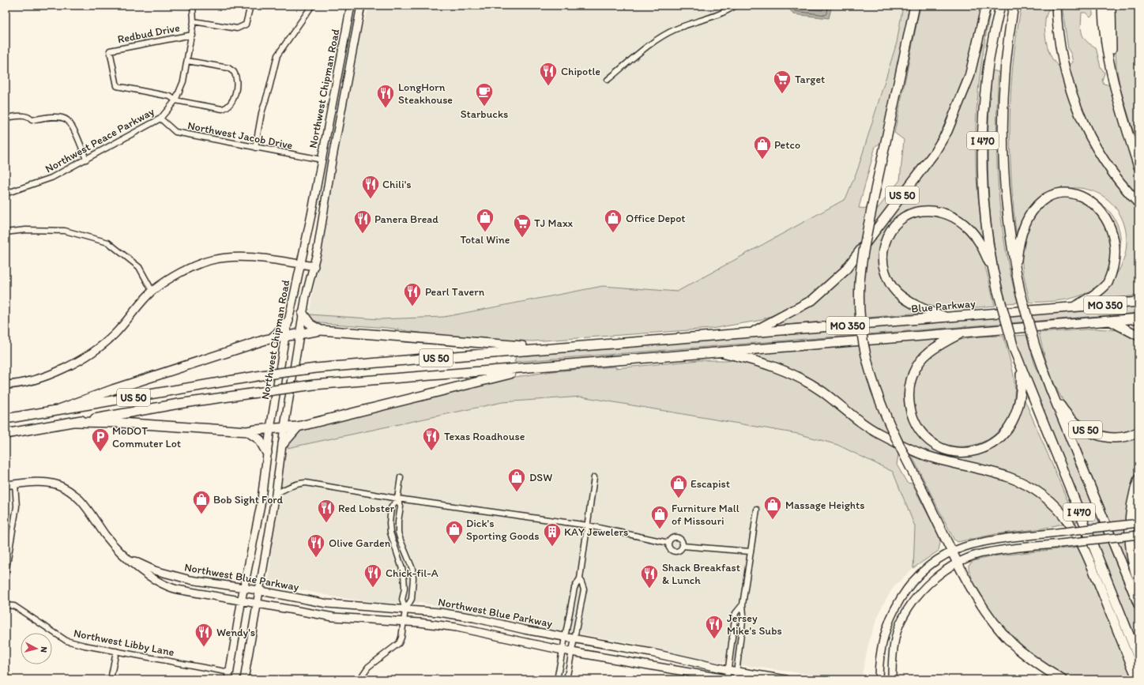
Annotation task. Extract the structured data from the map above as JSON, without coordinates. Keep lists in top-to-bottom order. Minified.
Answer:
{"streets":{"highway":["I 470","US 50","MO 350","Blue Parkway"],"street":["Redbud Drive","Northwest Chipman Road","Northwest Jacob Drive","Northwest Peace Parkway","Northwest Blue Parkway","Northwest Libby Lane"]},"crossings":[["Redbud Drive","Northwest Peace Parkway"],["Northwest Chipman Road","Northwest Jacob Drive"],["Northwest Chipman Road","Northwest Blue Parkway"],["Northwest Chipman Road","Northwest Libby Lane"],["Northwest Jacob Drive","Northwest Peace Parkway"],["I 470","US 50"],["US 50","MO 350"],["US 50","Blue Parkway"]],"places":{"restaurant":["Chipotle","LongHorn Steakhouse","Chili's","Panera Bread","Pearl Tavern","Texas Roadhouse","Red Lobster","Olive Garden","Chick-fil-A","Shack Breakfast & Lunch","Jersey Mike's Subs","Wendy's"],"supermarket":["Target","TJ Maxx"],"cafe":["Starbucks"],"shop":["Petco","Total Wine","Office Depot","DSW","Escapist","Bob Sight Ford","Massage Heights","Furniture Mall of Missouri","Dick's Sporting Goods"],"parking":["MoDOT Commuter Lot"],"building":["KAY Jewelers"]},"north":"right"}
